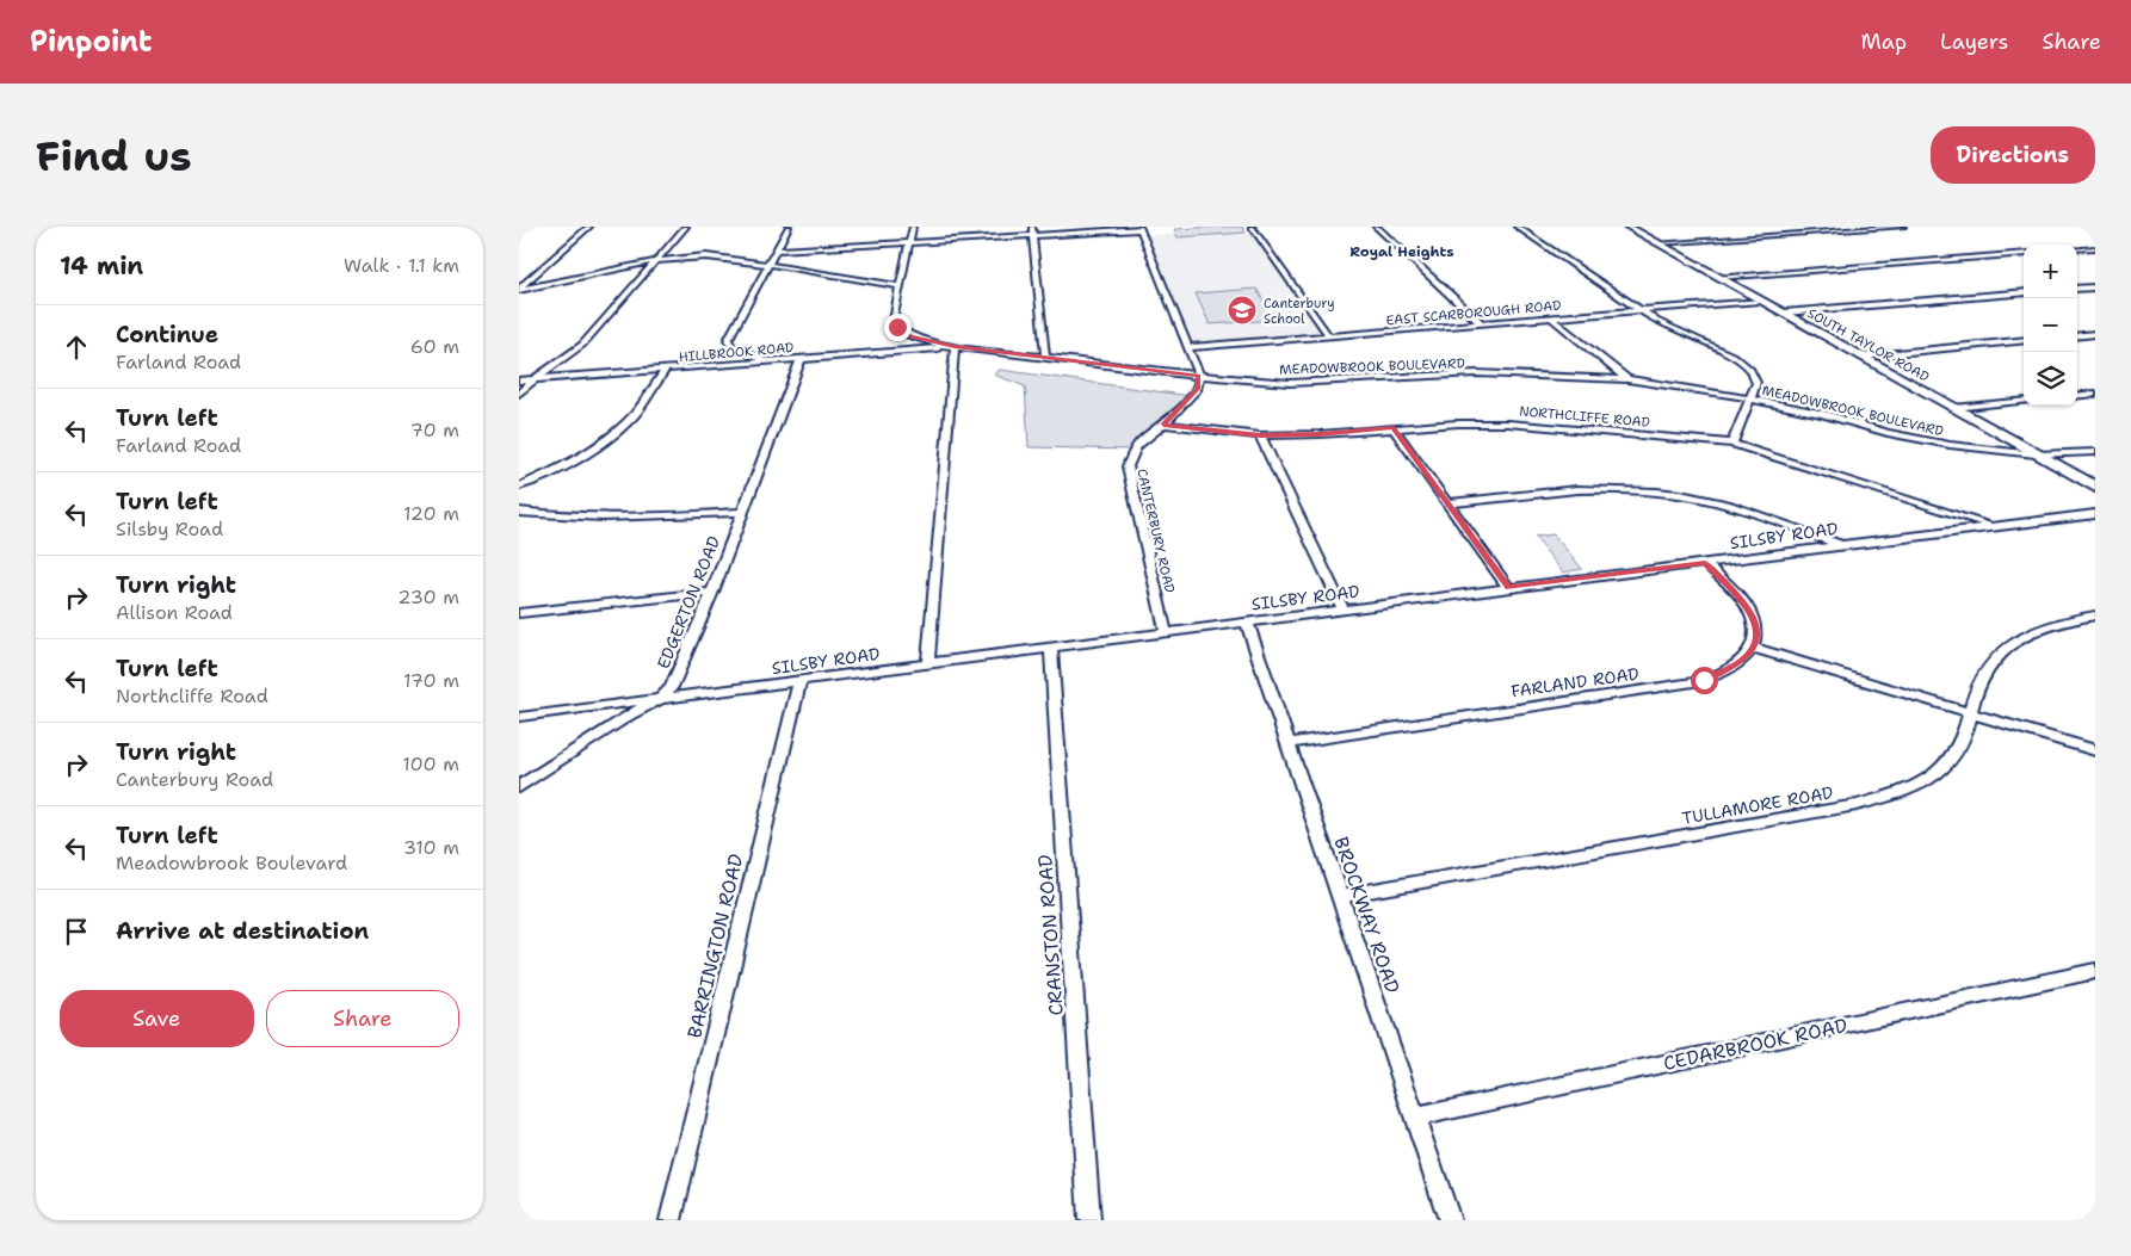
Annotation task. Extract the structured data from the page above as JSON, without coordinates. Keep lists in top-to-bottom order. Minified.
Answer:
{"streets":{"main road":["SOUTH TAYLOR ROAD"],"street":["EAST SCARBOROUGH ROAD","HILLBROOK ROAD","MEADOWBROOK BOULEVARD","NORTHCLIFFE ROAD","CANTERBURY ROAD","SILSBY ROAD","EDGERTON ROAD","FARLAND ROAD","TULLAMORE ROAD","BROCKWAY ROAD","CRANSTON ROAD","BARRINGTON ROAD","CEDARBROOK ROAD"]},"crossings":[["EAST SCARBOROUGH ROAD","SOUTH TAYLOR ROAD"],["SOUTH TAYLOR ROAD","MEADOWBROOK BOULEVARD"],["HILLBROOK ROAD","MEADOWBROOK BOULEVARD"],["HILLBROOK ROAD","EDGERTON ROAD"],["MEADOWBROOK BOULEVARD","CANTERBURY ROAD"],["NORTHCLIFFE ROAD","CANTERBURY ROAD"],["NORTHCLIFFE ROAD","SILSBY ROAD"],["CANTERBURY ROAD","SILSBY ROAD"],["SILSBY ROAD","EDGERTON ROAD"],["SILSBY ROAD","BROCKWAY ROAD"],["SILSBY ROAD","CRANSTON ROAD"],["SILSBY ROAD","BARRINGTON ROAD"],["FARLAND ROAD","BROCKWAY ROAD"],["TULLAMORE ROAD","BROCKWAY ROAD"],["BROCKWAY ROAD","CEDARBROOK ROAD"]],"districts":["Royal Heights"],"places":{"school or university":["Canterbury School"]},"page":{"header":"Pinpoint","nav":["Map","Layers","Share"],"buttons":["Directions",["Save","Share"]],"title":"Find us","heading":["14 min","Walk · 1.1 km"],"map_buttons":["+","−"],"list":[["Continue","Farland Road","60 m"],["Turn left","Farland Road","70 m"],["Turn left","Silsby Road","120 m"],["Turn right","Allison Road","230 m"],["Turn left","Northcliffe Road","170 m"],["Turn right","Canterbury Road","100 m"],["Turn left","Meadowbrook Boulevard","310 m"],"Arrive at destination"]}}
